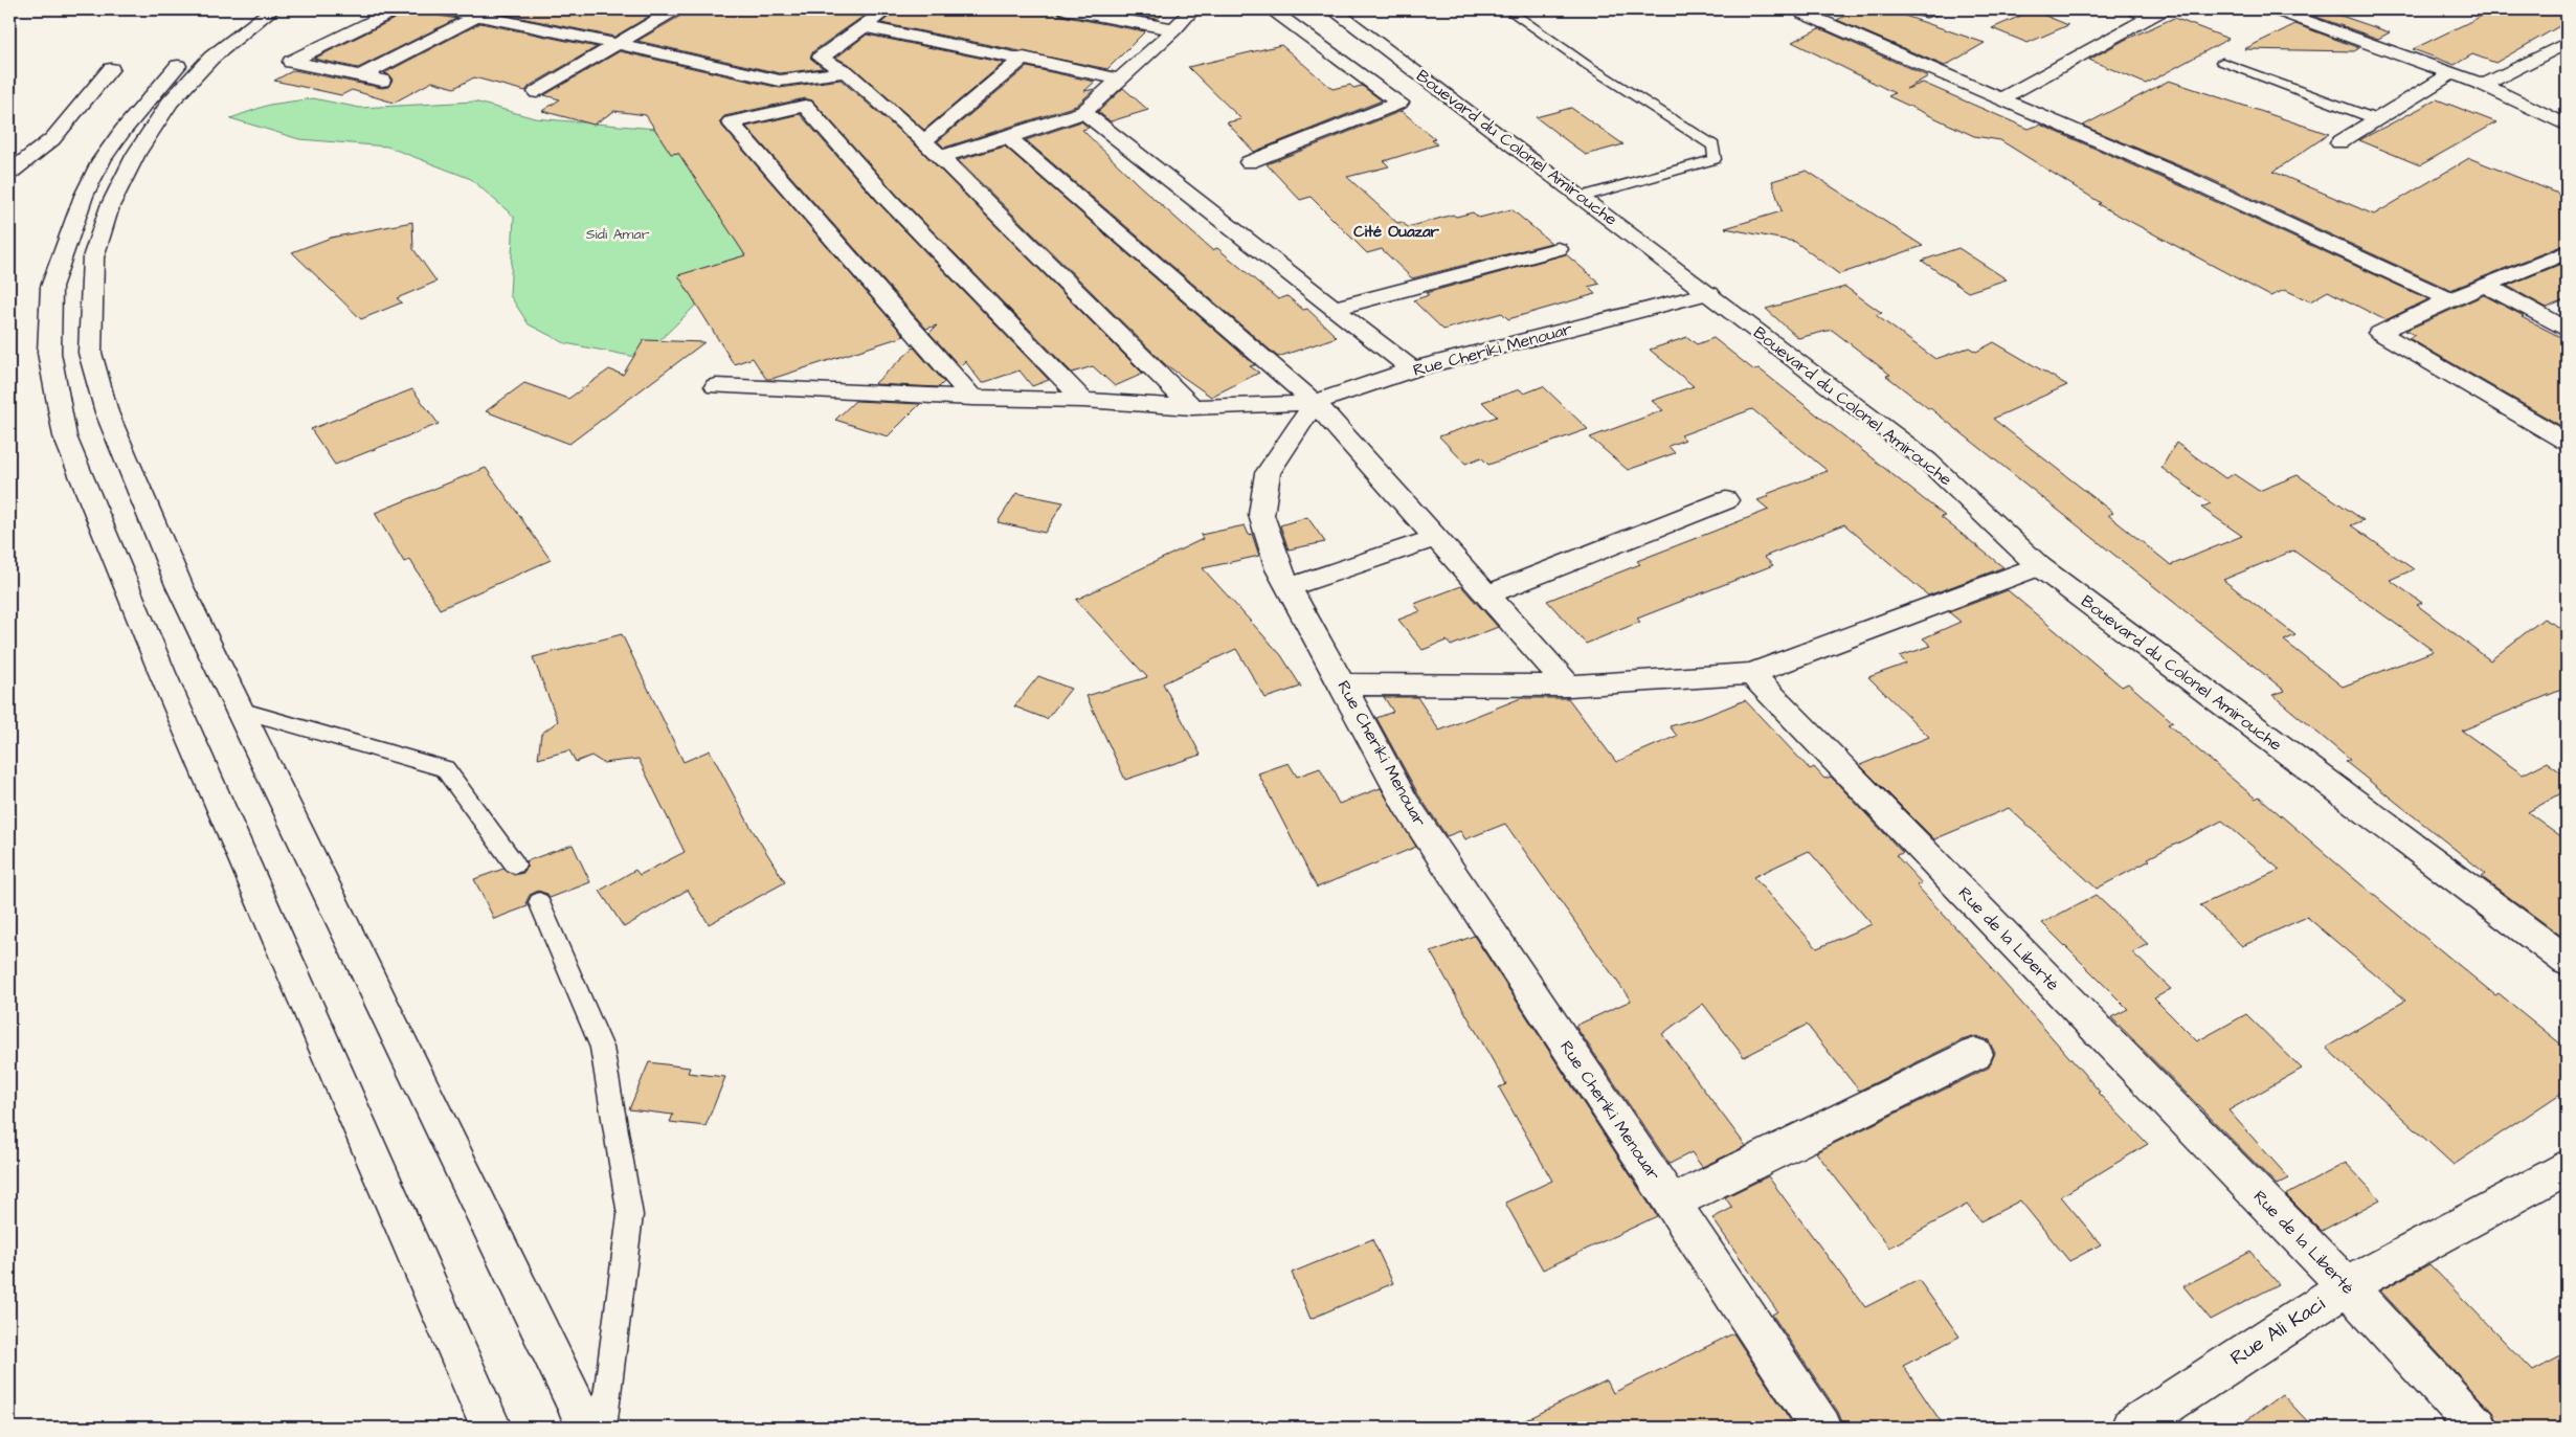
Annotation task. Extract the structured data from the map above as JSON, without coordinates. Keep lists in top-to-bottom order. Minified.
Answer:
{"streets":{"main road":["Bouevard du Colonel Amirouche","Rue Cheriki Menouar","Rue de la Liberté","Rue Ali Kaci"]},"crossings":[["Bouevard du Colonel Amirouche","Rue Cheriki Menouar"],["Rue de la Liberté","Rue Ali Kaci"]],"districts":["Cité Ouazar"],"parks":["Sidi Amar"]}
